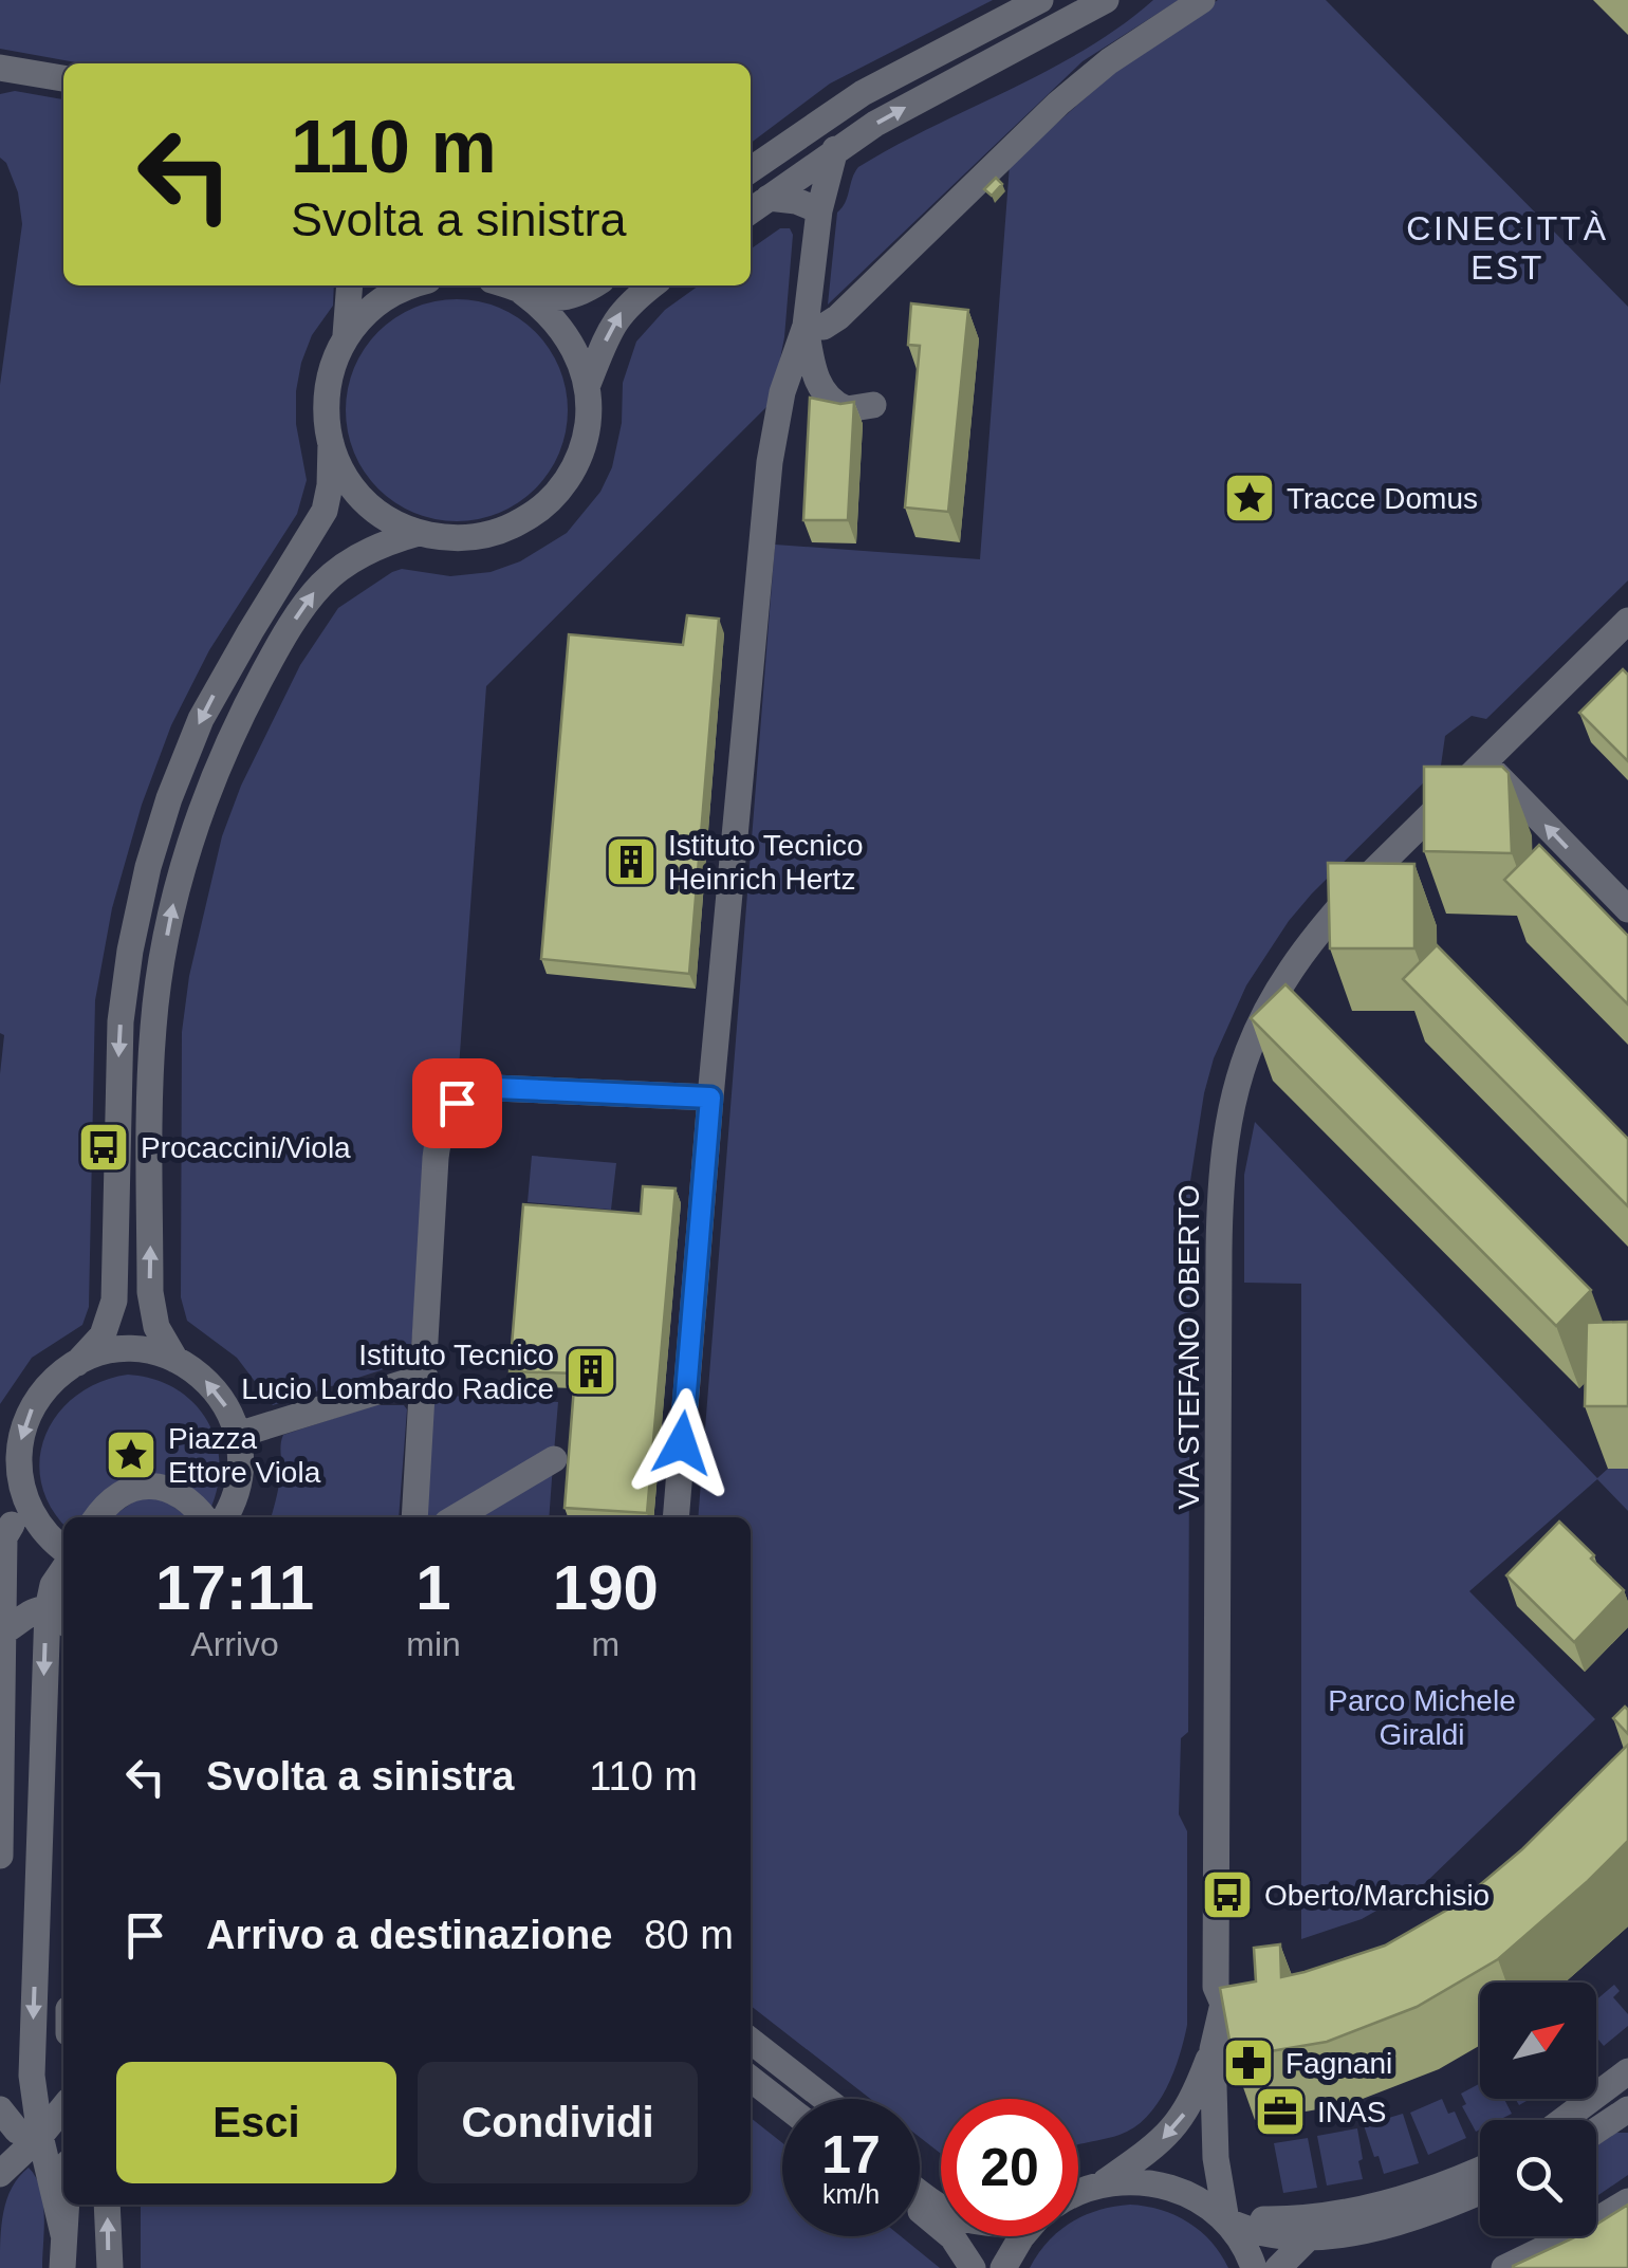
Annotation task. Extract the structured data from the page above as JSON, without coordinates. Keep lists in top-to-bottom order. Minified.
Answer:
{"streets":{"street":["VIA STEFANO OBERTO"]},"districts":["CINECITTÀ EST"],"parks":["Parco Michele Giraldi"],"places":{"place":["Tracce Domus","Piazza Ettore Viola"],"building":["Istituto Tecnico Heinrich Hertz","Istituto Tecnico Lucio Lombardo Radice"],"bus stop":["Procaccini/Viola","Oberto/Marchisio"],"pharmacy":["Fagnani"],"office":["INAS"]},"north":"top right","page":{"turn":["110 m","Svolta a sinistra"],"eta":["17:11","Arrivo","1","min","190","m"],"list":[{"name":"Svolta a sinistra","value":"110 m"},{"name":"Arrivo a destinazione","value":"80 m"}],"buttons":["Esci","Condividi"],"speed":"17 km/h","limit":"20"}}
